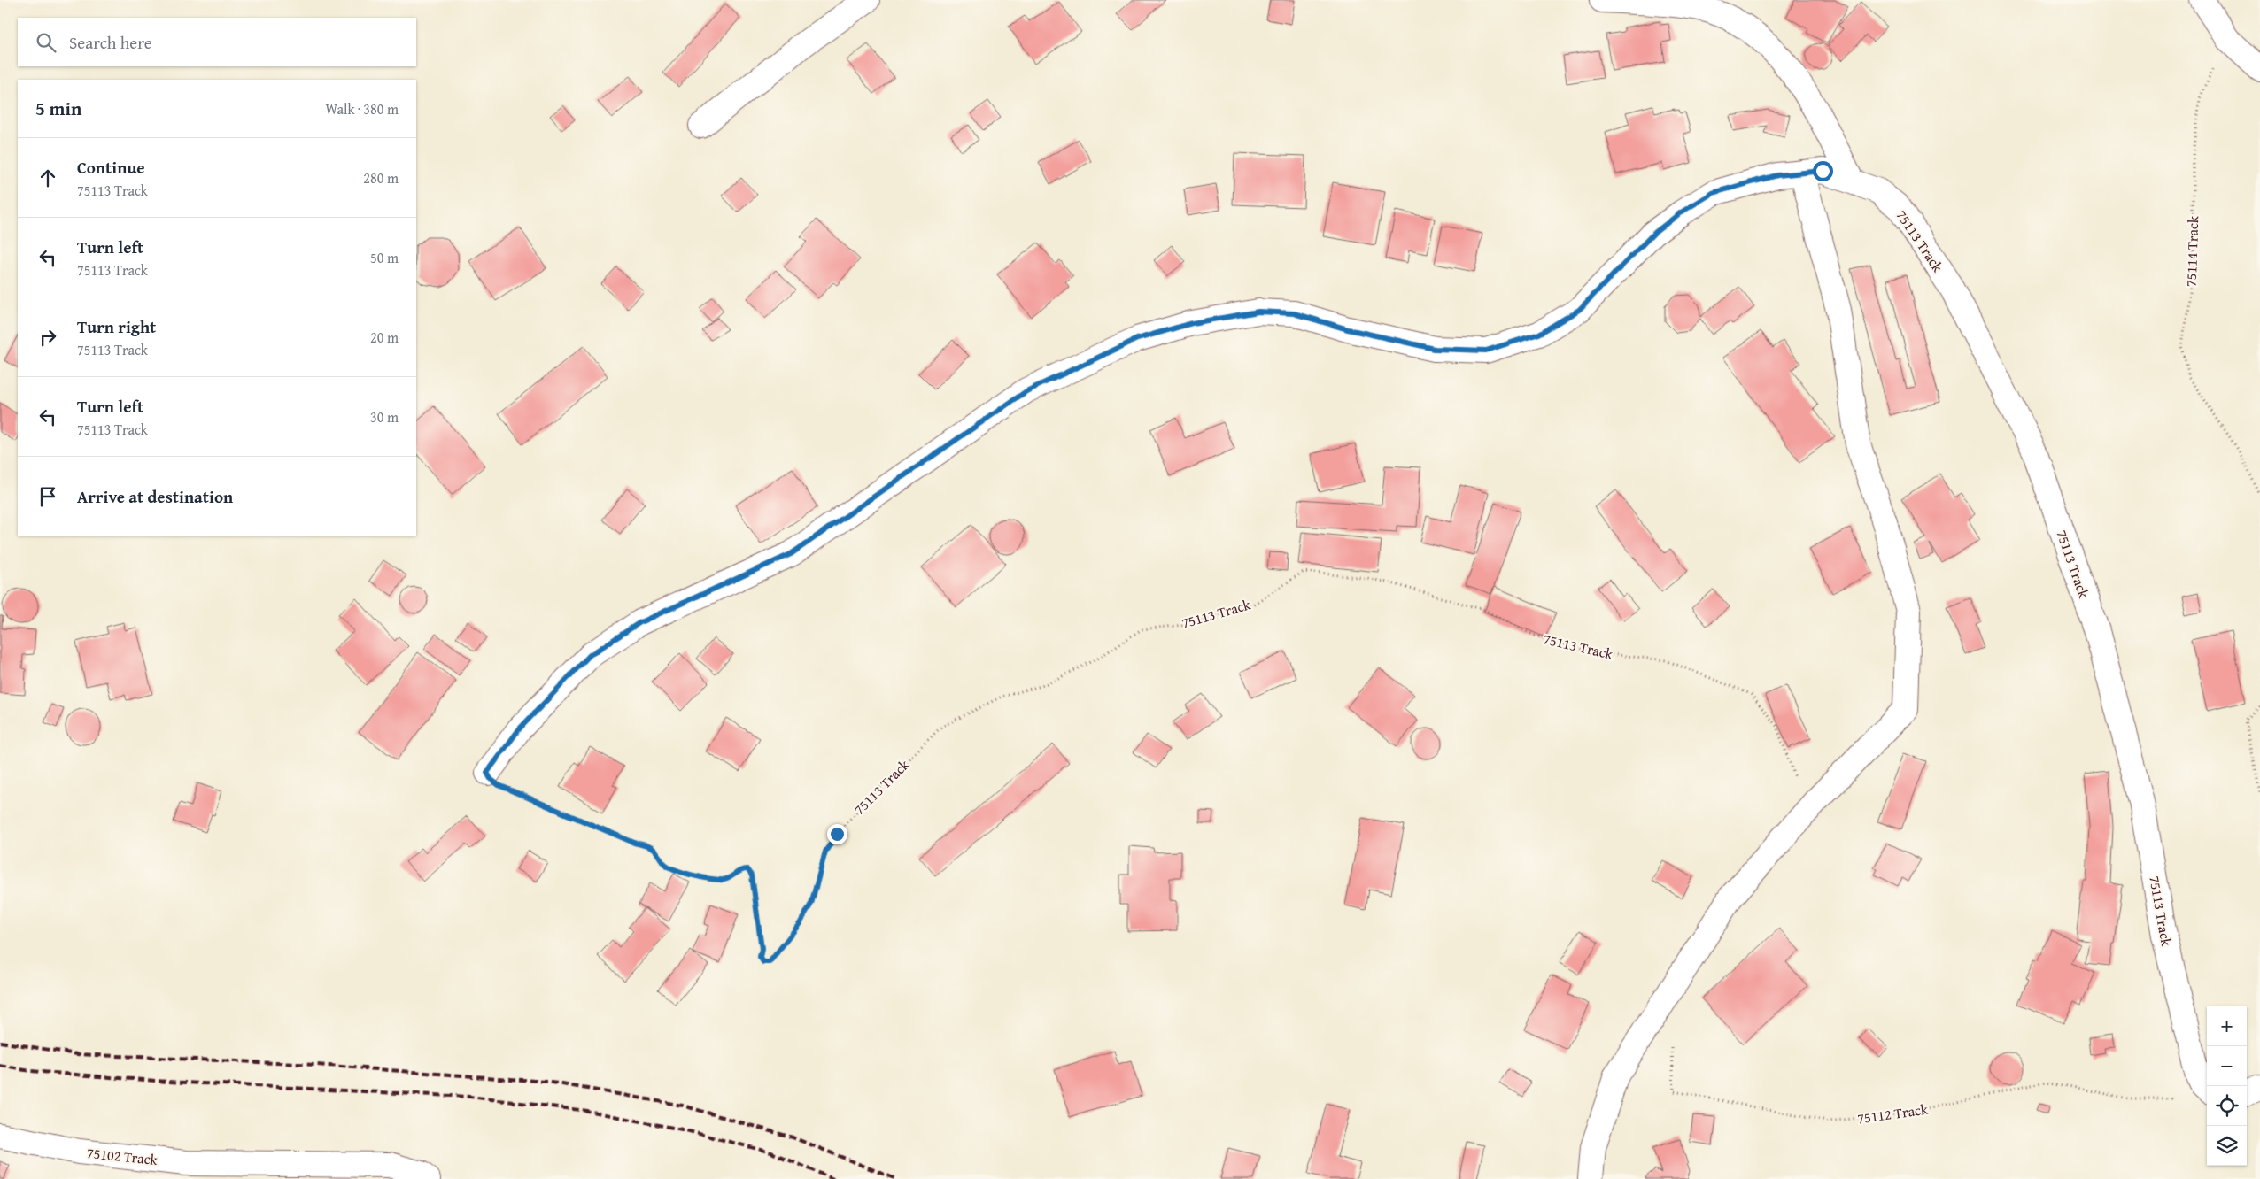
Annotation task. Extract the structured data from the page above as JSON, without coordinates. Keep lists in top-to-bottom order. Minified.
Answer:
{"streets":{"street":["75113 Track","75102 Track"],"path":["75114 Track","75112 Track"]},"page":{"search":"Search here","heading":["5 min","Walk · 380 m"],"list":[["Continue","75113 Track","280 m"],["Turn left","75113 Track","50 m"],["Turn right","75113 Track","20 m"],["Turn left","75113 Track","30 m"],"Arrive at destination"],"map_buttons":["+","−"]}}
